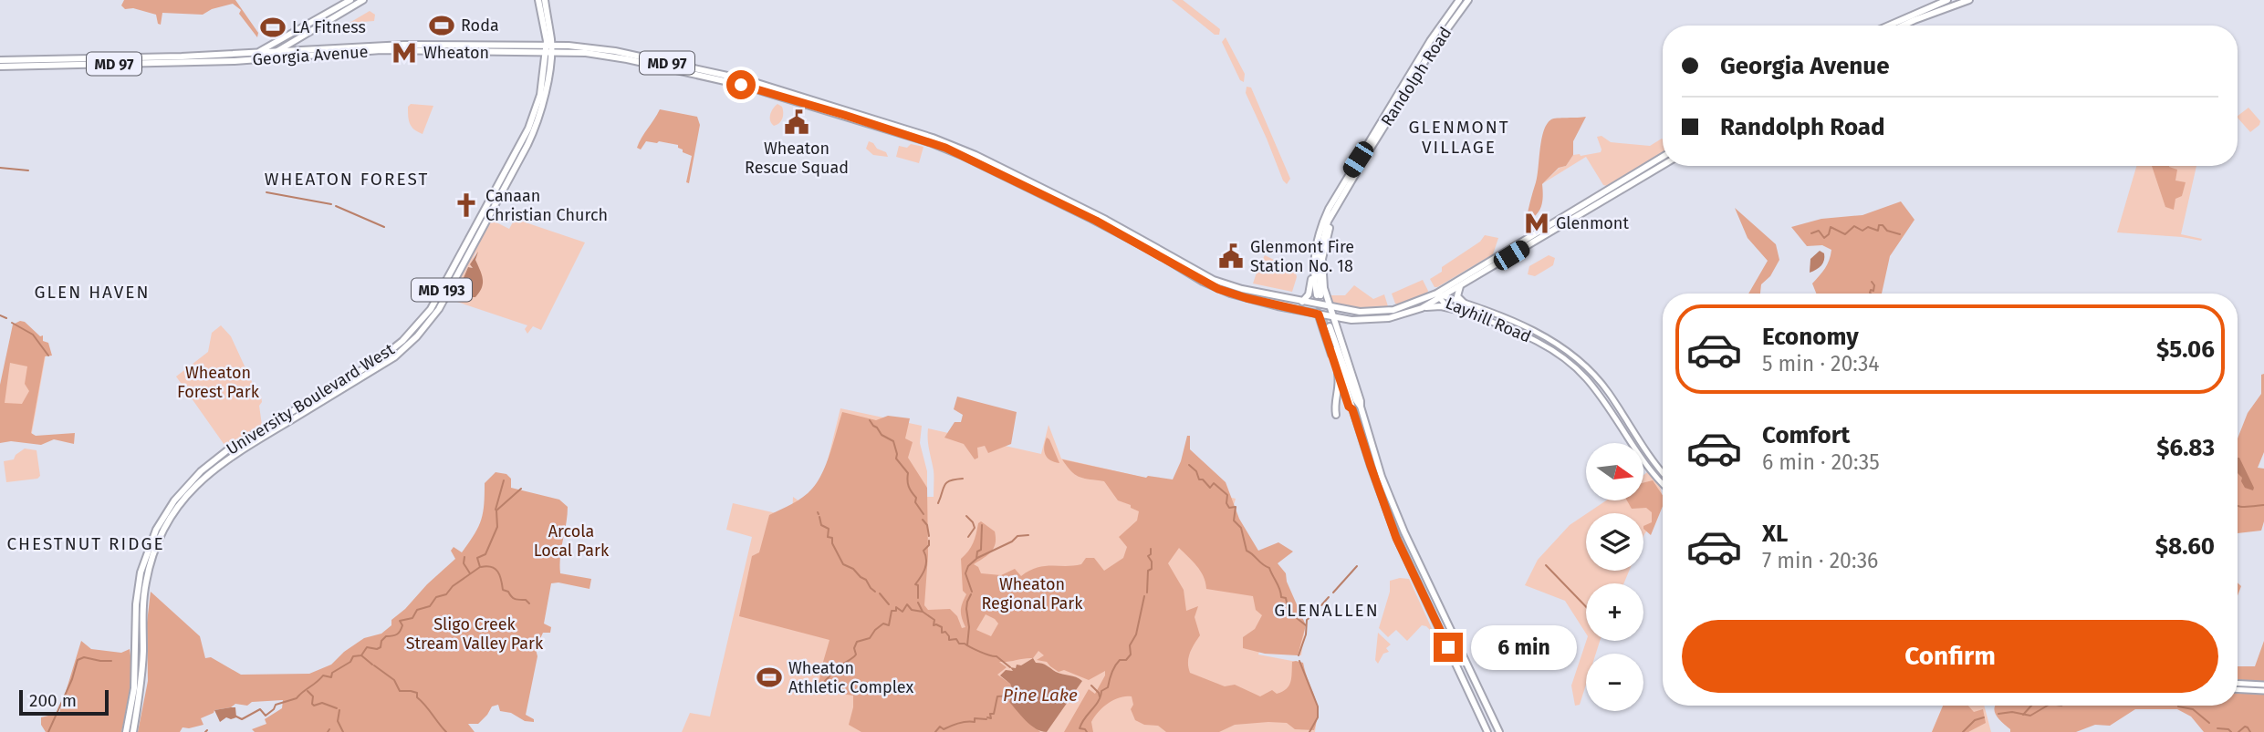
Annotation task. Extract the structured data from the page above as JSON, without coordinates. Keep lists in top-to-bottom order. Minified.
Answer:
{"streets":{"main road":["Georgia Avenue","MD 97","Randolph Road","MD 193","Layhill Road","University Boulevard West"]},"crossings":[["Georgia Avenue","Layhill Road"],["Georgia Avenue","University Boulevard West"]],"districts":["GLENMONT VILLAGE","WHEATON FOREST","GLEN HAVEN","CHESTNUT RIDGE","GLENALLEN"],"water":["Pine Lake"],"parks":["Wheaton Forest Park","Arcola Local Park","Wheaton Regional Park","Sligo Creek Stream Valley Park"],"places":{"sports":["Roda","LA Fitness","Wheaton Athletic Complex"],"metro station":["Wheaton","Glenmont"],"public building":["Wheaton Rescue Squad","Glenmont Fire Station No. 18"],"church":["Canaan Christian Church"]},"scale_bar":"200 m","north":"right","page":{"banner":["Georgia Avenue","Randolph Road"],"list":[{"name":"Economy","note":"5 min · 20:34","value":"$5.06"},{"name":"Comfort","note":"6 min · 20:35","value":"$6.83"},{"name":"XL","note":"7 min · 20:36","value":"$8.60"}],"map_buttons":["+","−"],"buttons":"Confirm","bubble":"6 min","scale":"200 m"}}
